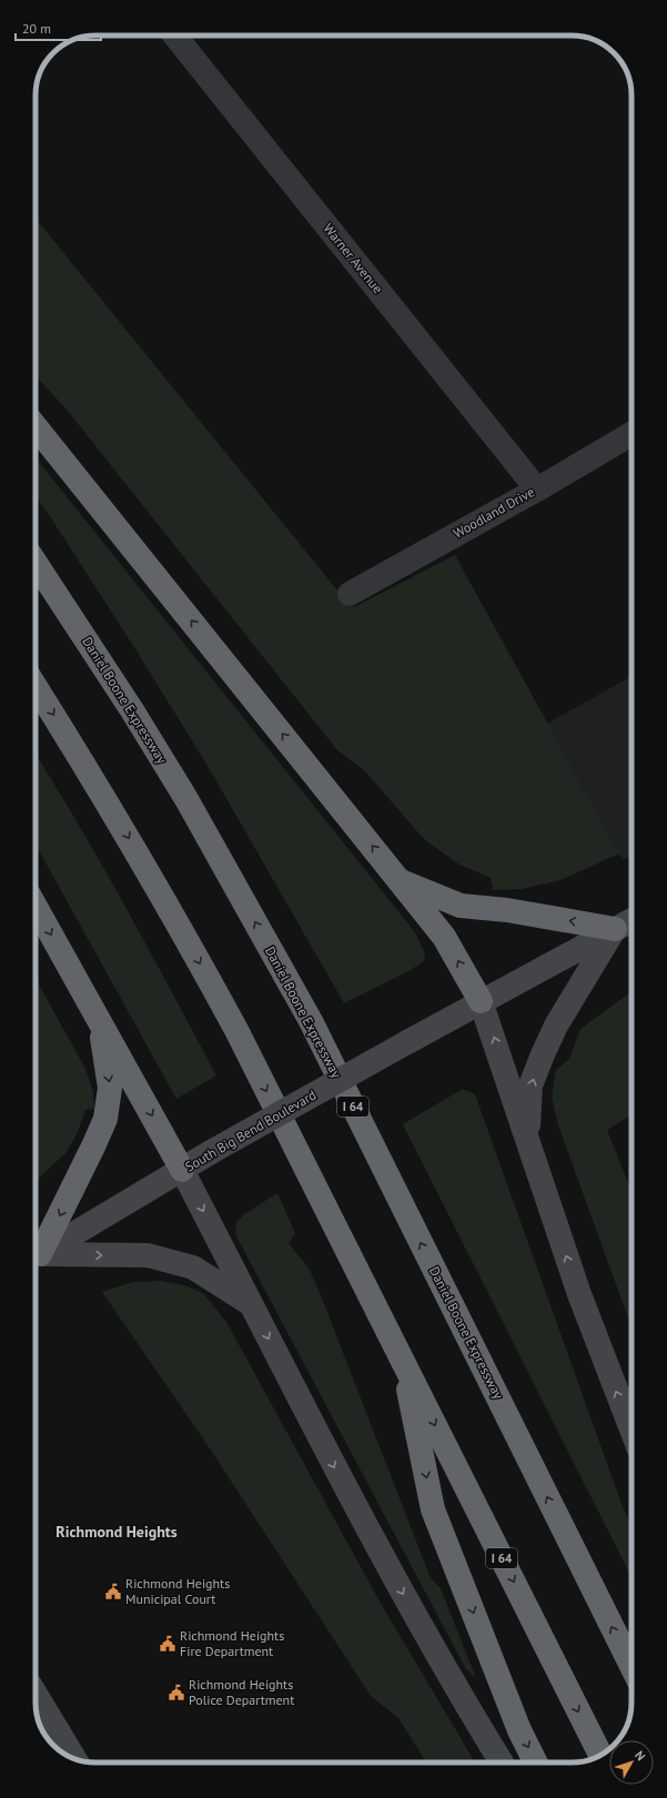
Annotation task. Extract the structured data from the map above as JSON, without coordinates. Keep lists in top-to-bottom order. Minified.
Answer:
{"streets":{"highway":["Daniel Boone Expressway","I 64"],"main road":["South Big Bend Boulevard"],"street":["Warner Avenue","Woodland Drive"]},"crossings":[["Warner Avenue","Woodland Drive"]],"districts":["Richmond Heights"],"places":{"public building":["Richmond Heights Municipal Court","Richmond Heights Fire Department","Richmond Heights Police Department"]},"scale_bar":"20 m","north":"top right"}
